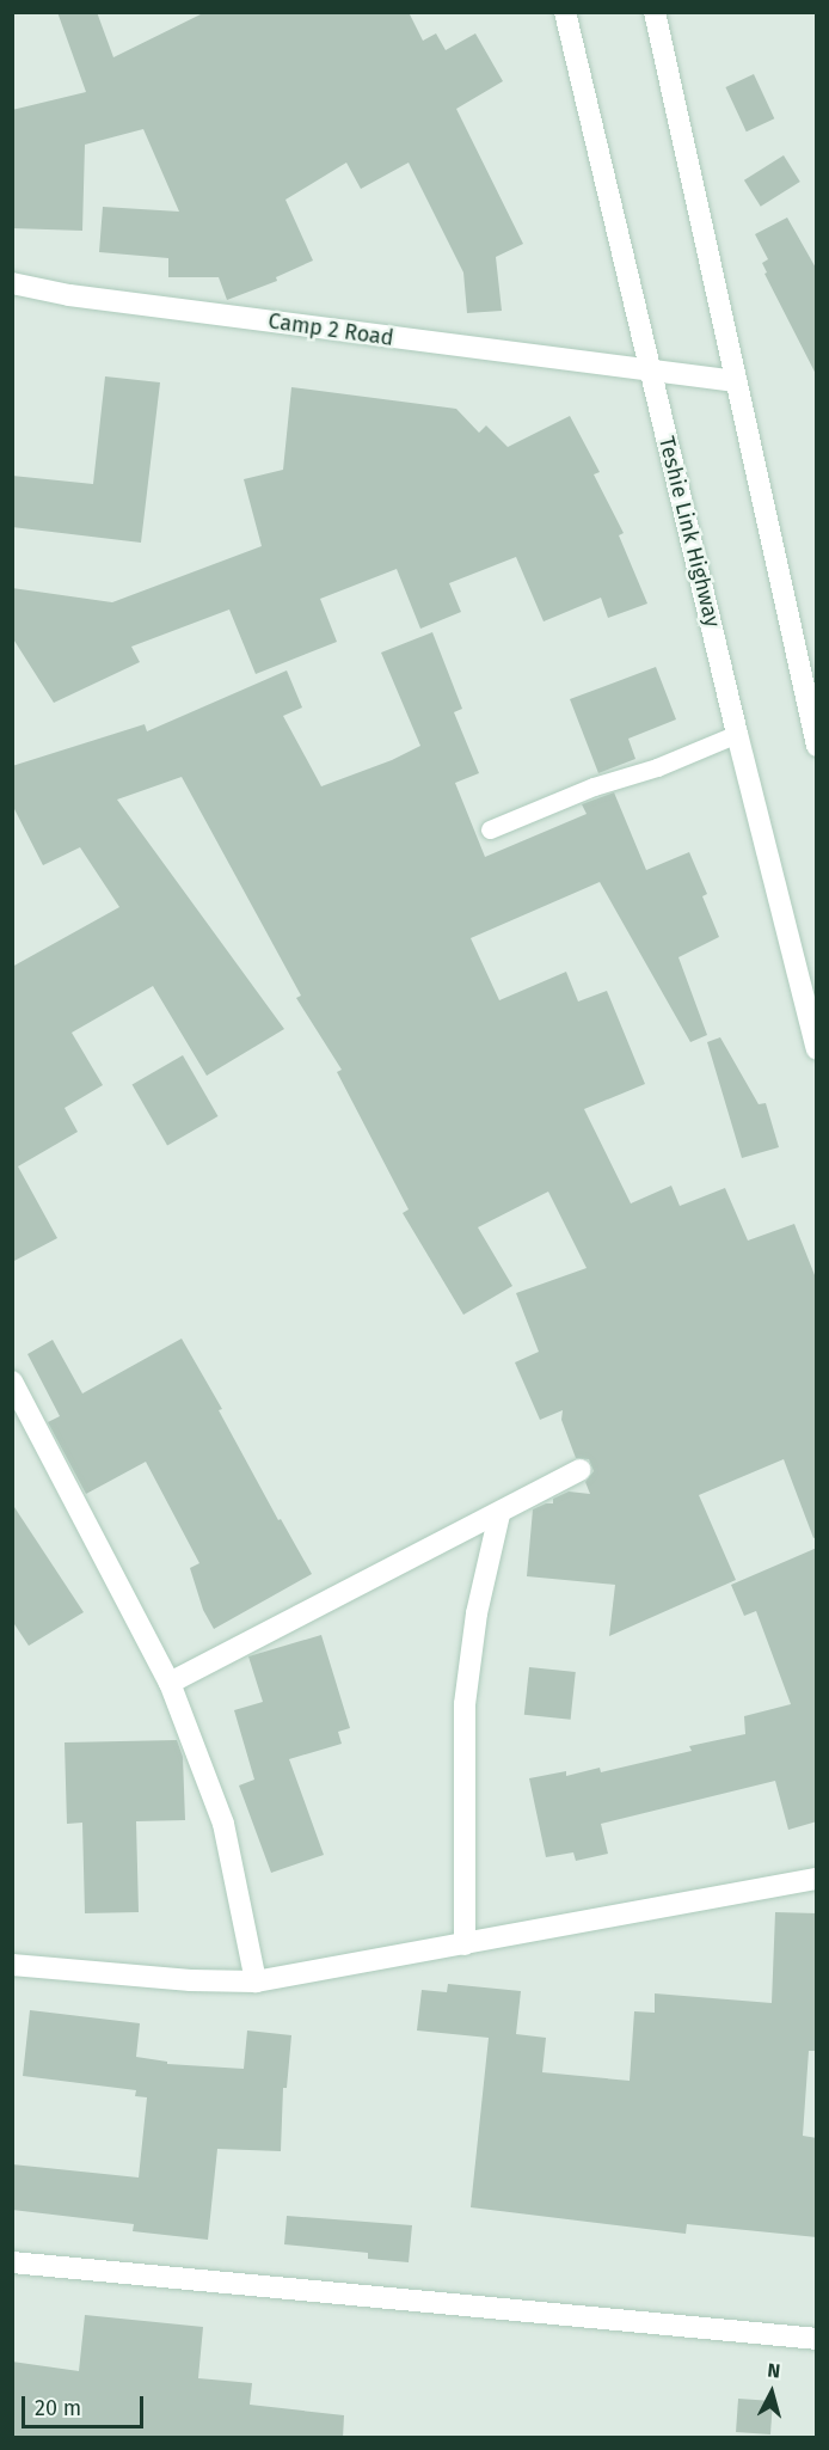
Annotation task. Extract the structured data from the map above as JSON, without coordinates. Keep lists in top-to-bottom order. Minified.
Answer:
{"streets":{"street":["Camp 2 Road","Teshie Link Highway"]},"crossings":[["Camp 2 Road","Teshie Link Highway"]],"scale_bar":"20 m","north":"top"}
